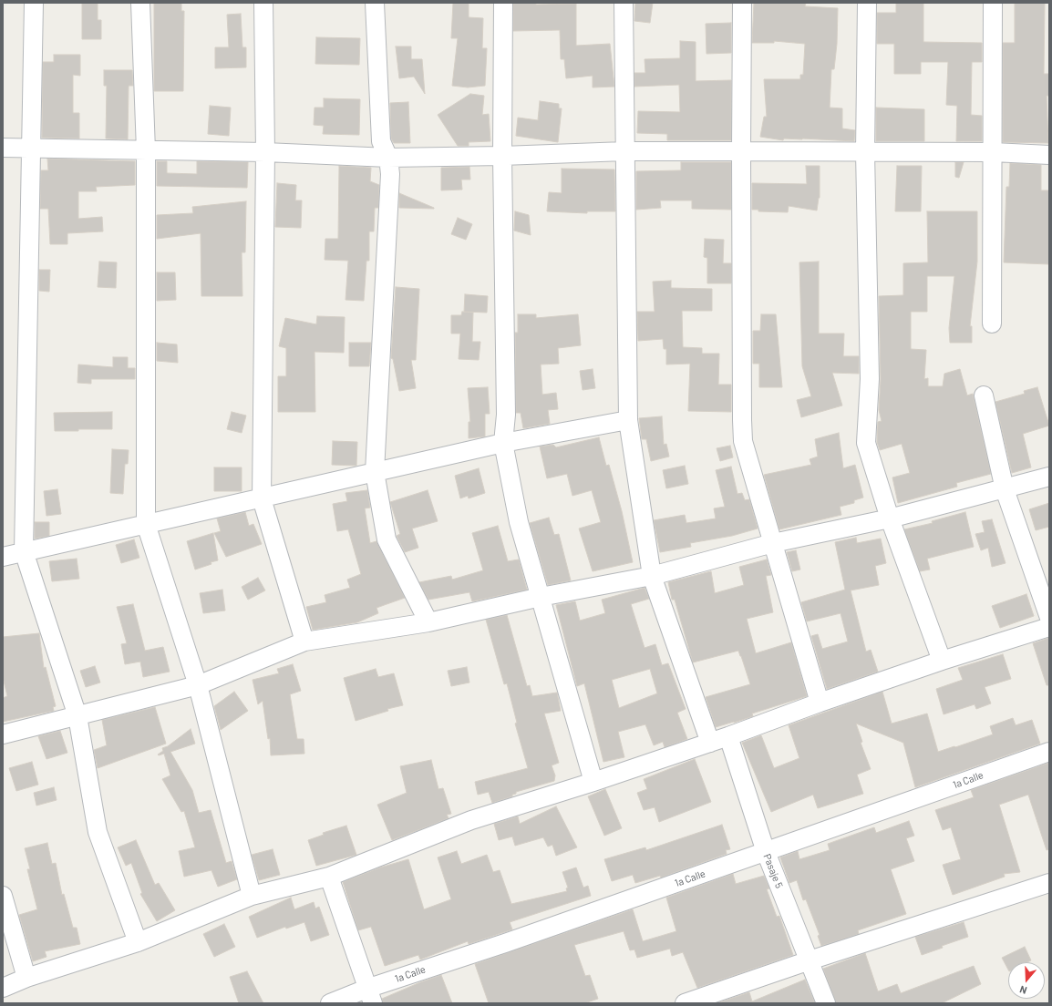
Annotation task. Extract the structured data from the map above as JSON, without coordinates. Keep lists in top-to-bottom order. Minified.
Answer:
{"streets":{"street":["1a Calle","Pasaje 5"]},"crossings":[["1a Calle","Pasaje 5"]],"north":"bottom"}
